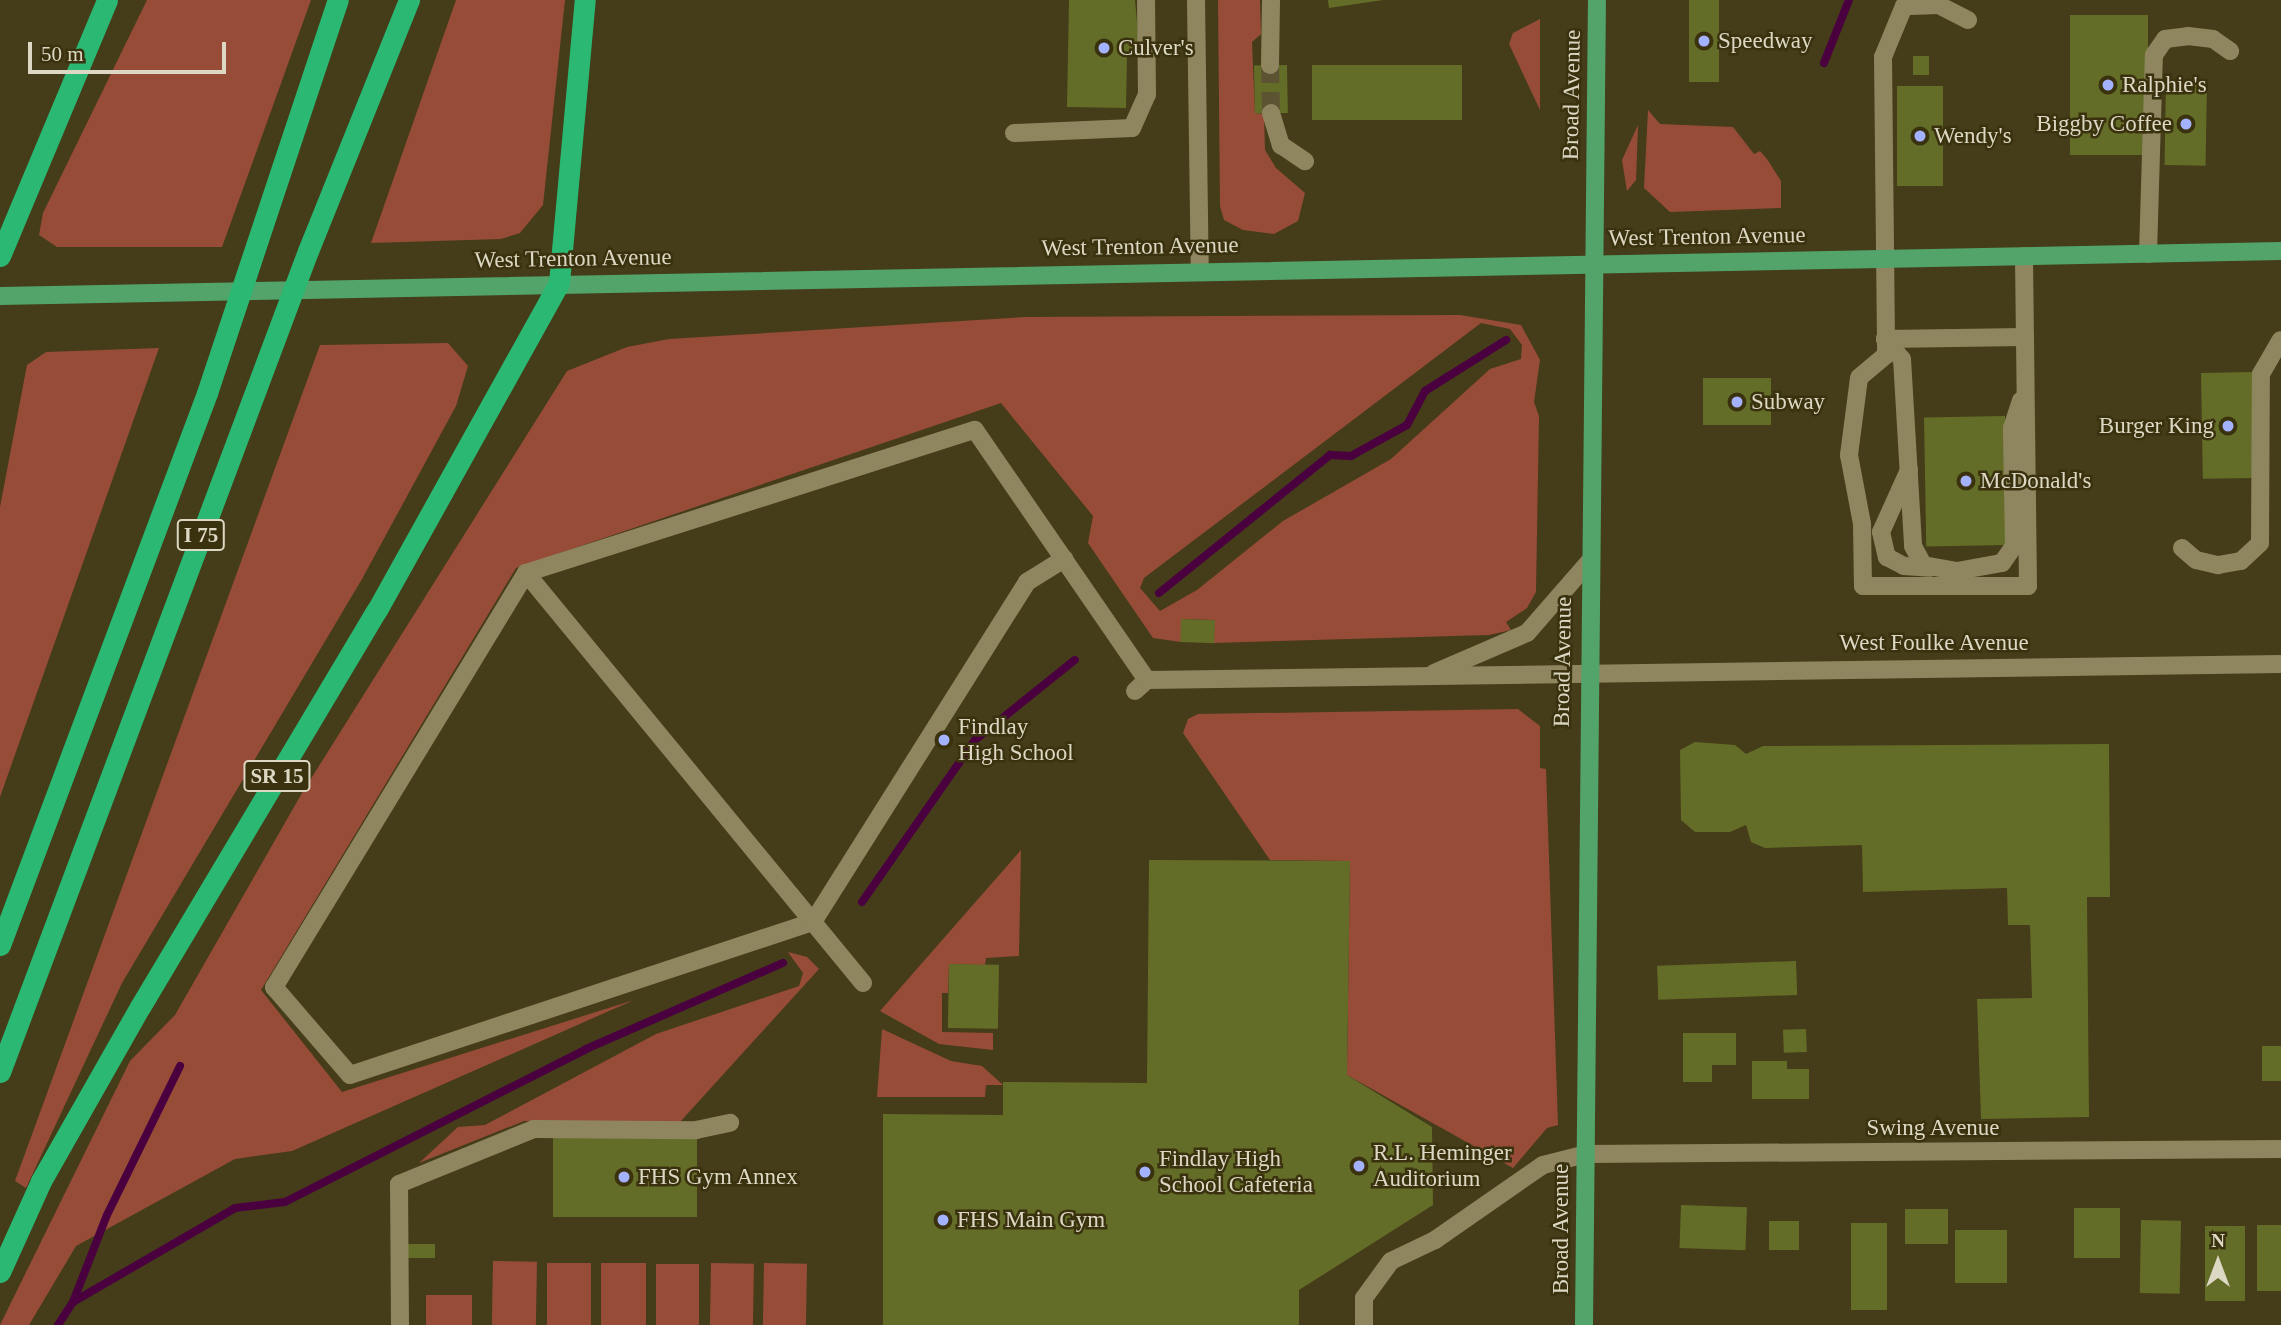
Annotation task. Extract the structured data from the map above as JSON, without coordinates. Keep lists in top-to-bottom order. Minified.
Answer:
{"streets":{"highway":["I 75","SR 15"],"main road":["Broad Avenue","West Trenton Avenue"],"street":["West Foulke Avenue","Swing Avenue"]},"crossings":[["Broad Avenue","West Trenton Avenue"],["Broad Avenue","West Foulke Avenue"],["Broad Avenue","Swing Avenue"],["West Trenton Avenue","SR 15"]],"places":["Speedway","Culver's","Ralphie's","Biggby Coffee","Wendy's","Subway","Burger King","McDonald's","Findlay High School","R.L. Heminger Auditorium","Findlay High School Cafeteria","FHS Gym Annex","FHS Main Gym"],"scale_bar":"50 m","north":"top"}
